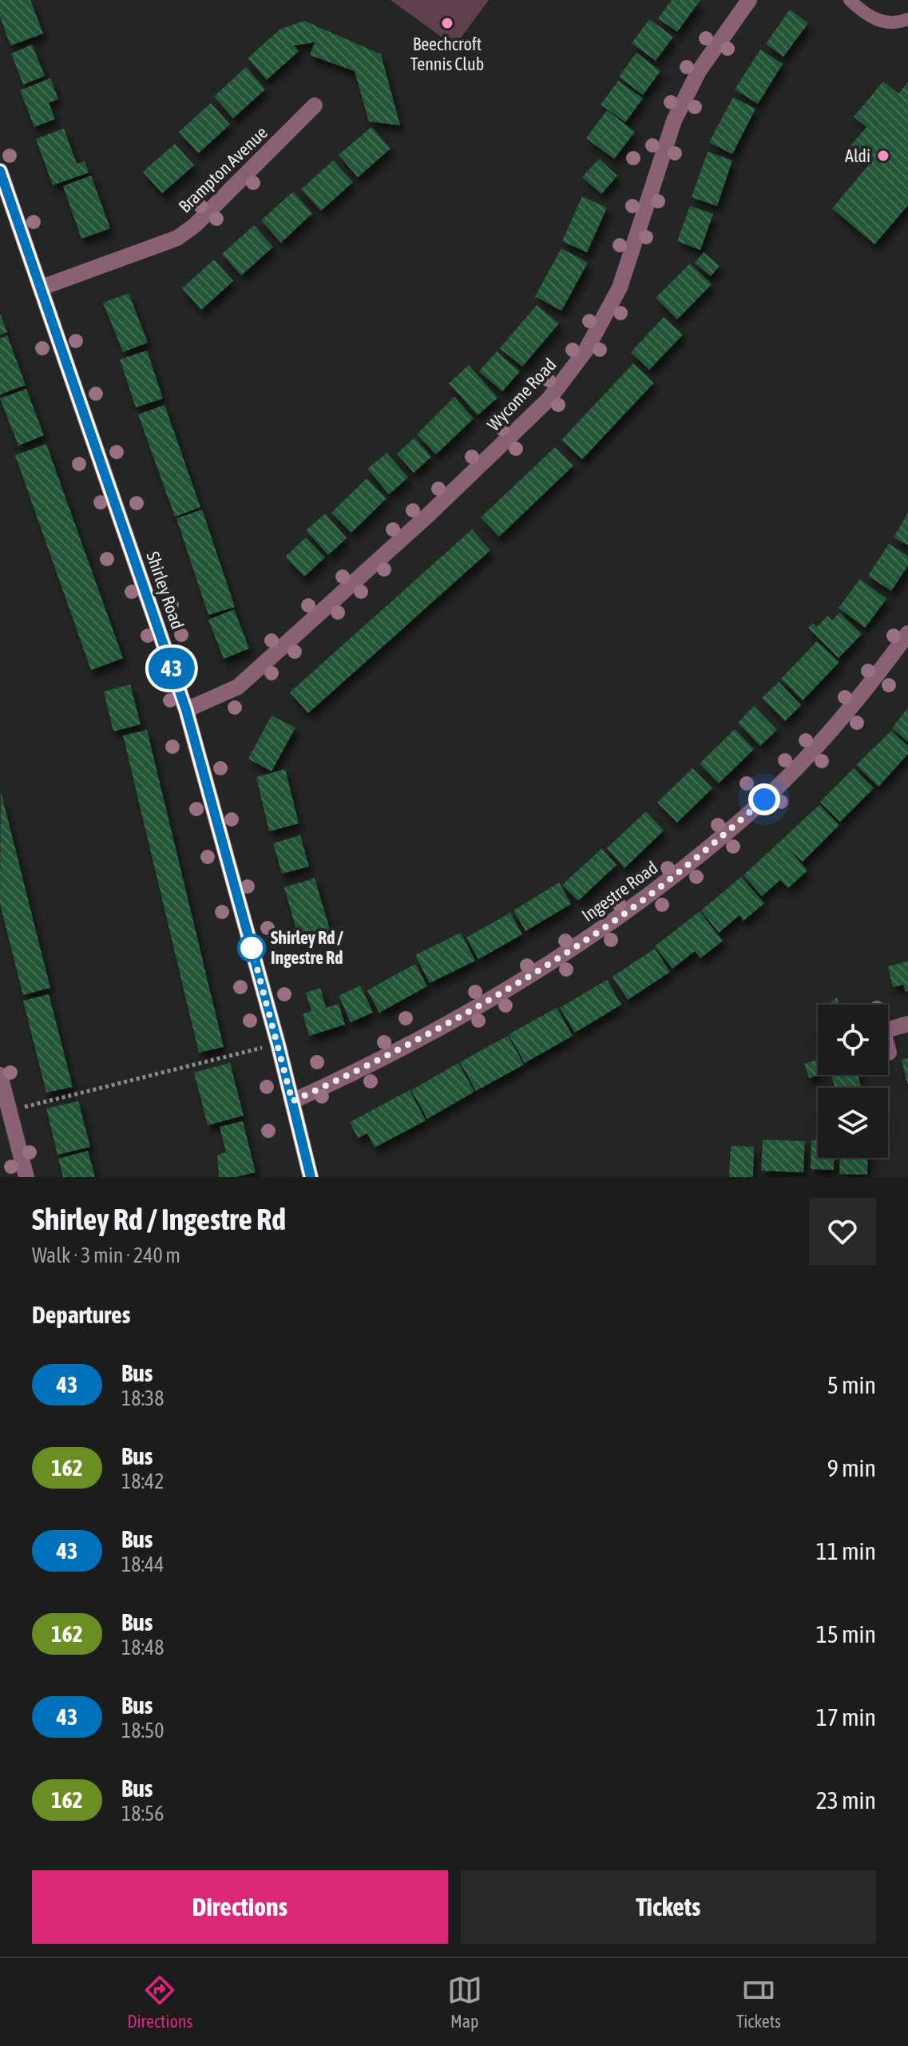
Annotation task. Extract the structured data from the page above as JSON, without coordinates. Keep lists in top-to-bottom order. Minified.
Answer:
{"streets":{"street":["Brampton Avenue","Wycome Road","Shirley Road","Ingestre Road"]},"crossings":[["Brampton Avenue","Shirley Road"],["Wycome Road","Shirley Road"],["Shirley Road","Ingestre Road"]],"places":["Beechcroft Tennis Club","Aldi","Shirley Rd / Ingestre Rd"],"lines":["bus line 43"],"page":{"on_map":"43","heading":[["Shirley Rd / Ingestre Rd","Walk · 3 min · 240 m"],"Departures"],"list":[{"mark":"43","name":"Bus","note":"18:38","value":"5 min"},{"mark":"162","name":"Bus","note":"18:42","value":"9 min"},{"mark":"43","name":"Bus","note":"18:44","value":"11 min"},{"mark":"162","name":"Bus","note":"18:48","value":"15 min"},{"mark":"43","name":"Bus","note":"18:50","value":"17 min"},{"mark":"162","name":"Bus","note":"18:56","value":"23 min"}],"buttons":["Directions","Tickets"],"tabs":["Directions","Map","Tickets"]}}
